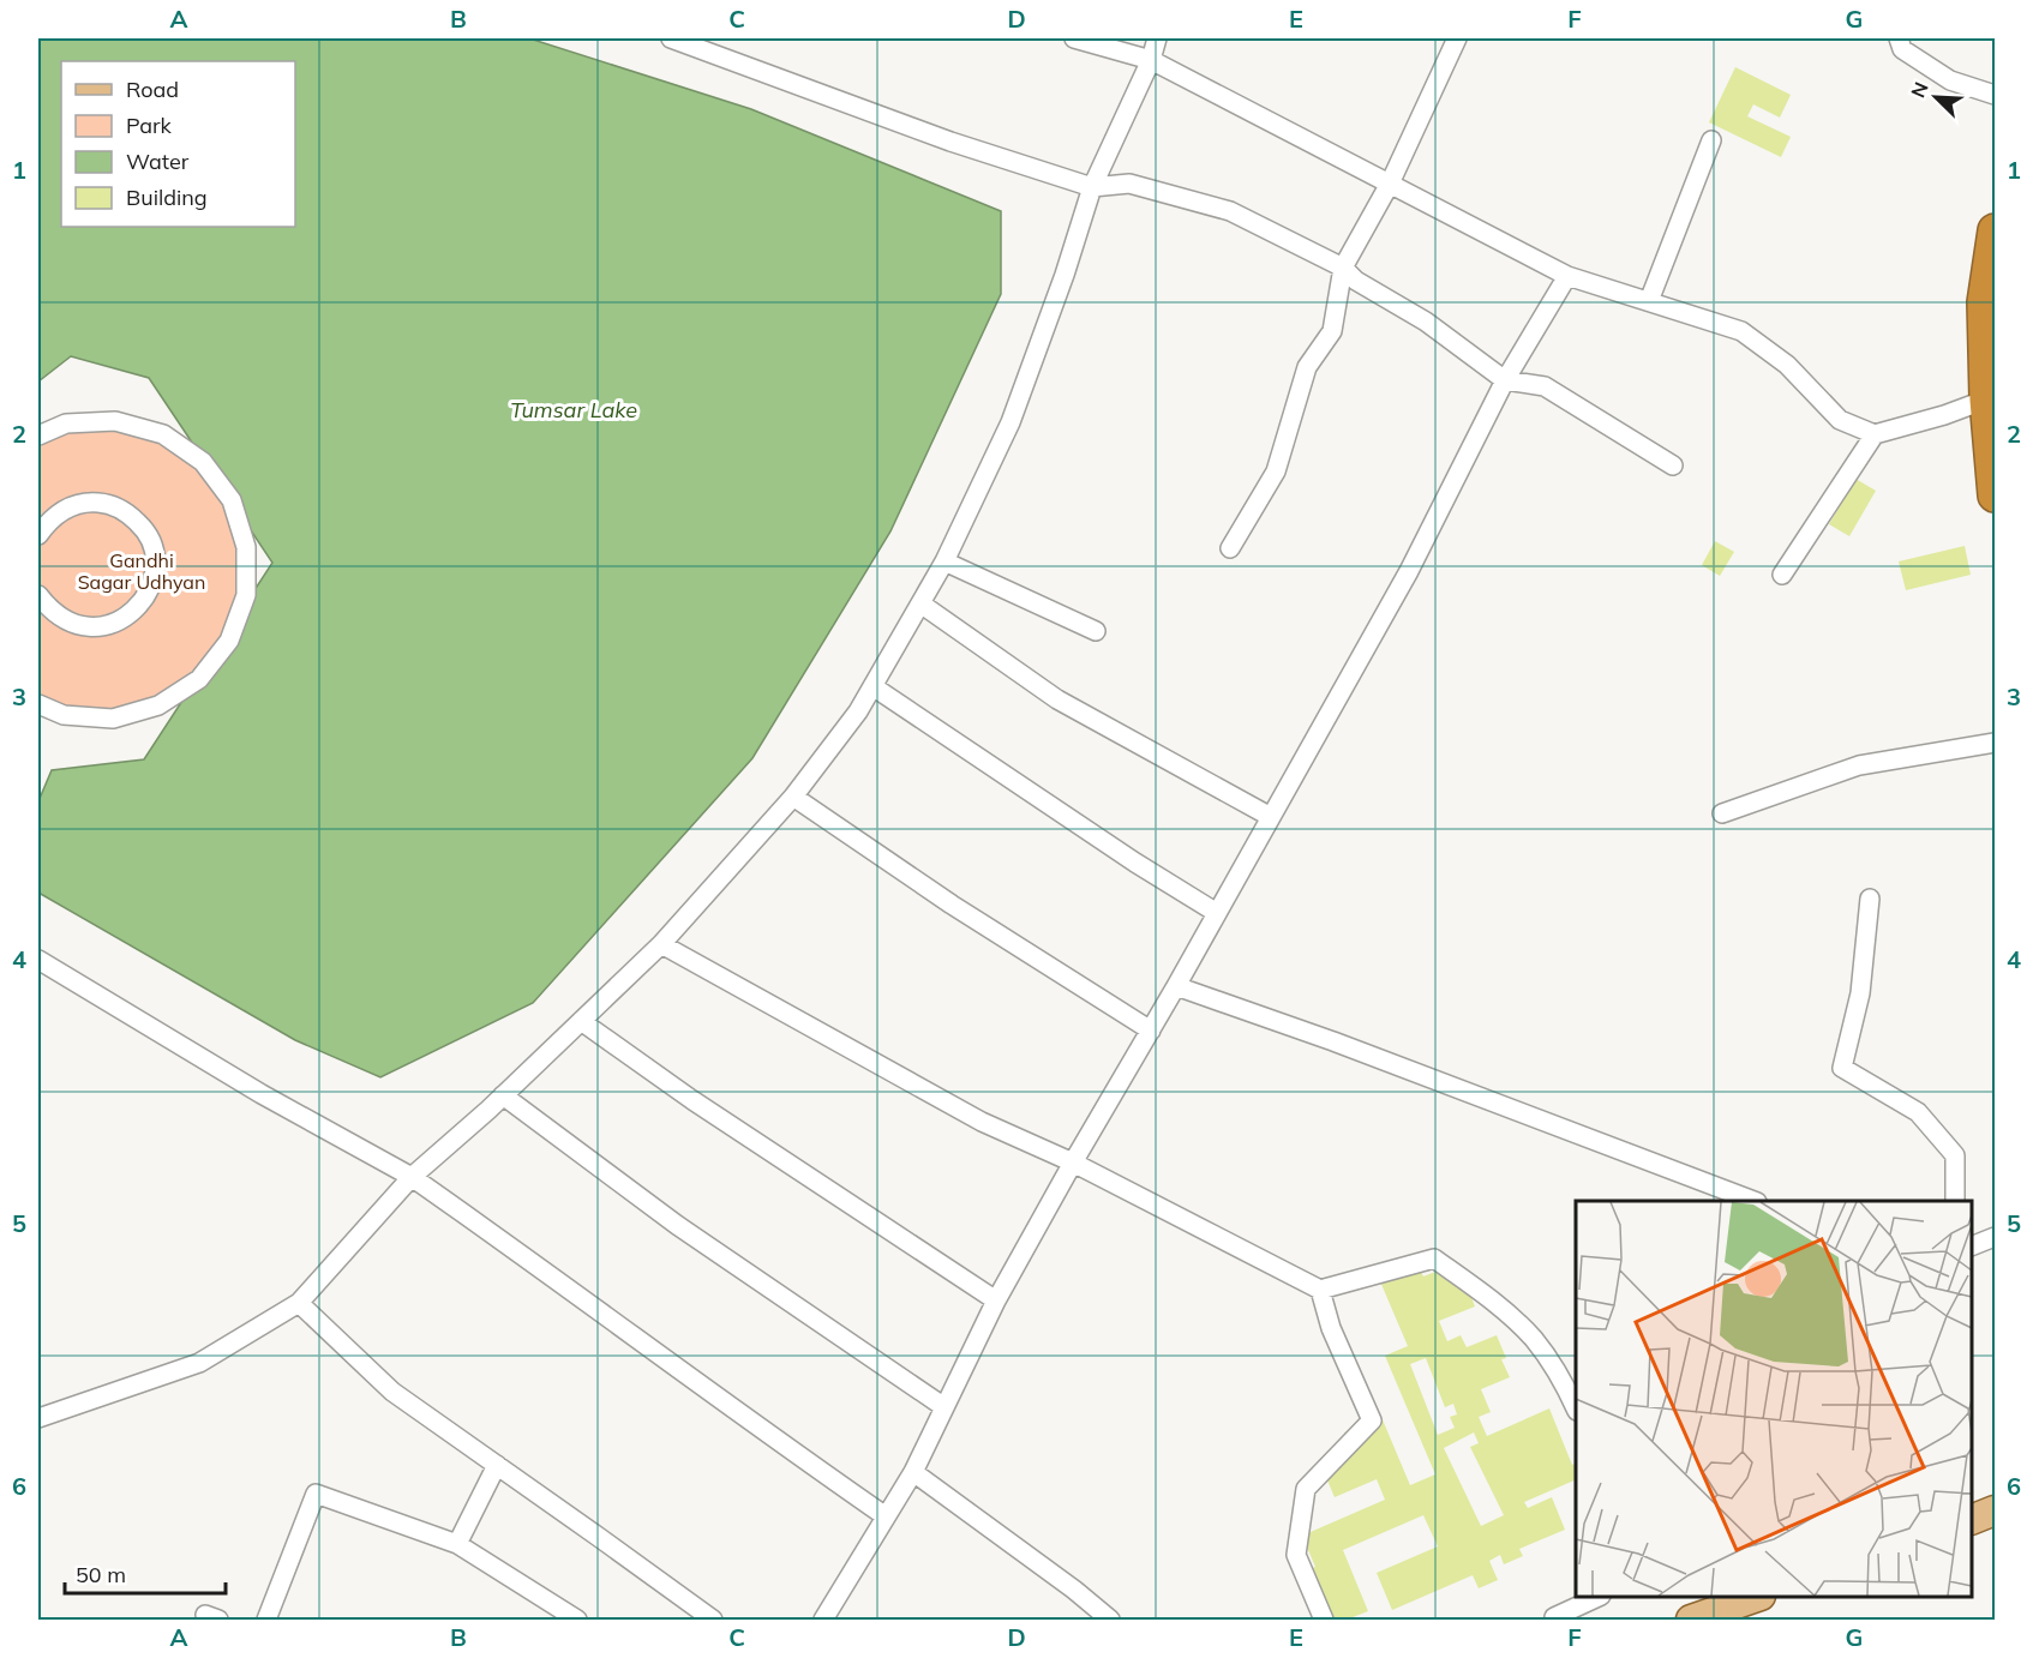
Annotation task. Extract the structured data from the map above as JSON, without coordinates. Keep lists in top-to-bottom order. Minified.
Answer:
{"water":["Tumsar Lake"],"parks":["Gandhi Sagar Udhyan"],"legend":["Road","Park","Water","Building"],"scale_bar":"50 m","north":"top left","grid":{"columns":["A","B","C","D","E","F","G"],"rows":["1","2","3","4","5","6"]}}
